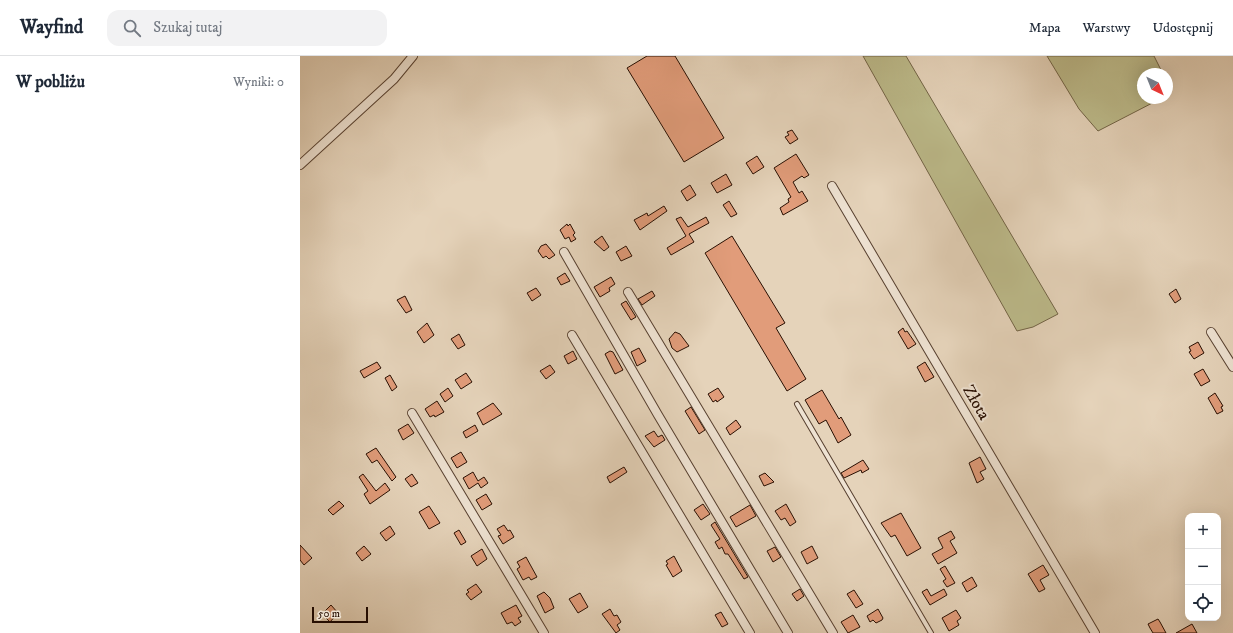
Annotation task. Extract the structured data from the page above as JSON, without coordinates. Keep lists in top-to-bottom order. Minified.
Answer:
{"streets":{"street":["Złota"]},"scale_bar":"50 m","north":"bottom right","page":{"header":"Wayfind","search":"Szukaj tutaj","nav":["Mapa","Warstwy","Udostępnij"],"heading":["W pobliżu","Wyniki: 0"],"map_buttons":["+","−"],"scale":"50 m"}}
